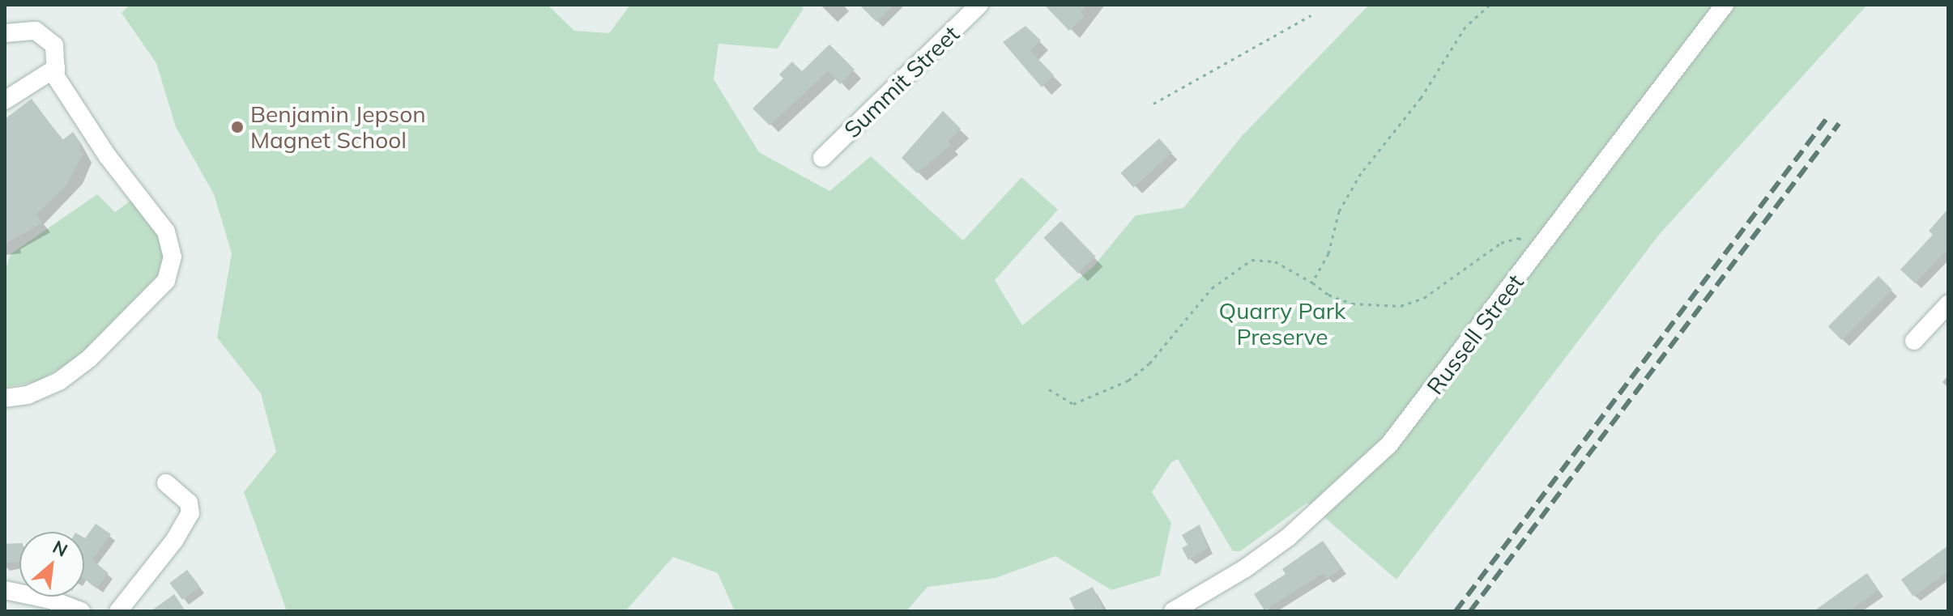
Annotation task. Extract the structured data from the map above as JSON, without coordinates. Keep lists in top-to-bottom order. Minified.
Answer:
{"streets":{"street":["Summit Street","Russell Street"]},"parks":["Quarry Park Preserve"],"places":["Benjamin Jepson Magnet School"],"north":"top right"}
